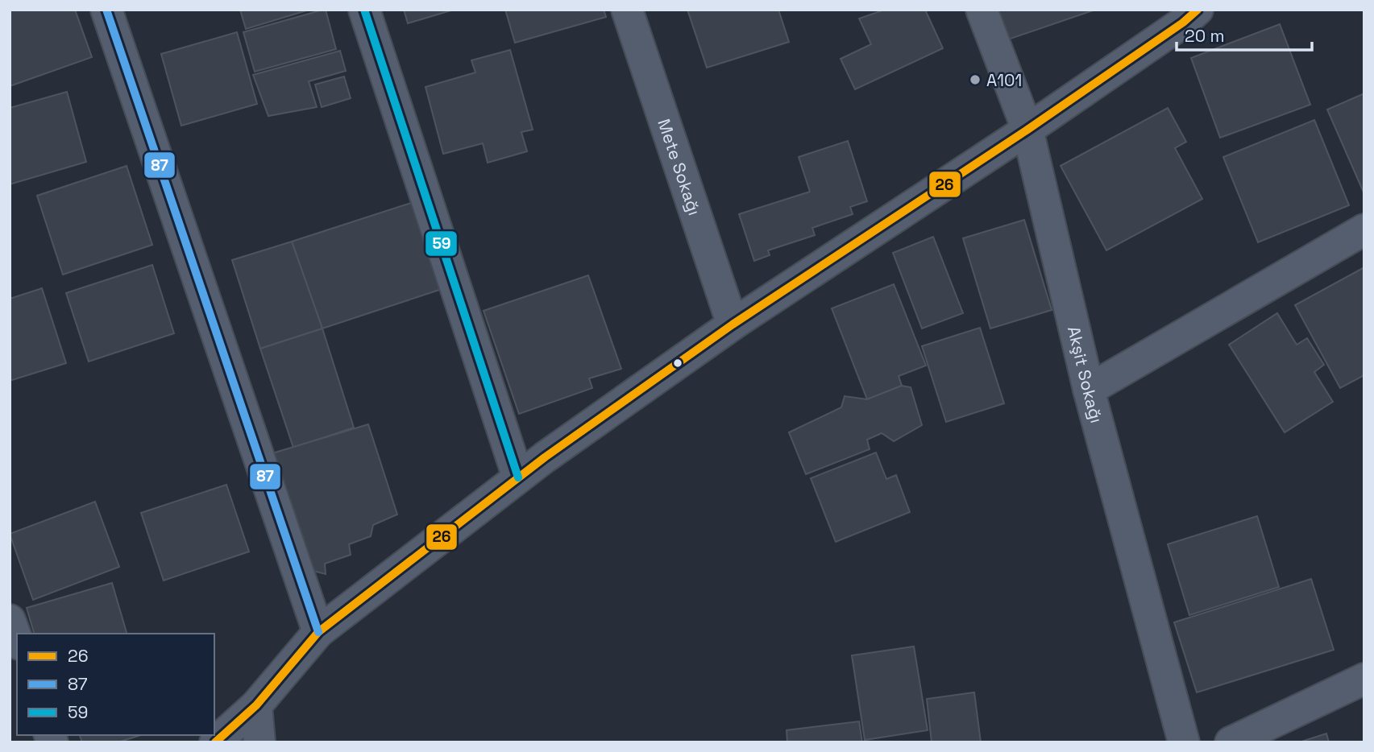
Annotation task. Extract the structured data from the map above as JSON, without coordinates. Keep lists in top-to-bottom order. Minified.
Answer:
{"streets":{"street":["Mete Sokağı","Akşit Sokağı"]},"places":["A101"],"lines":["transit line 26","transit line 87","transit line 59"],"legend":["26","87","59"],"scale_bar":"20 m"}
